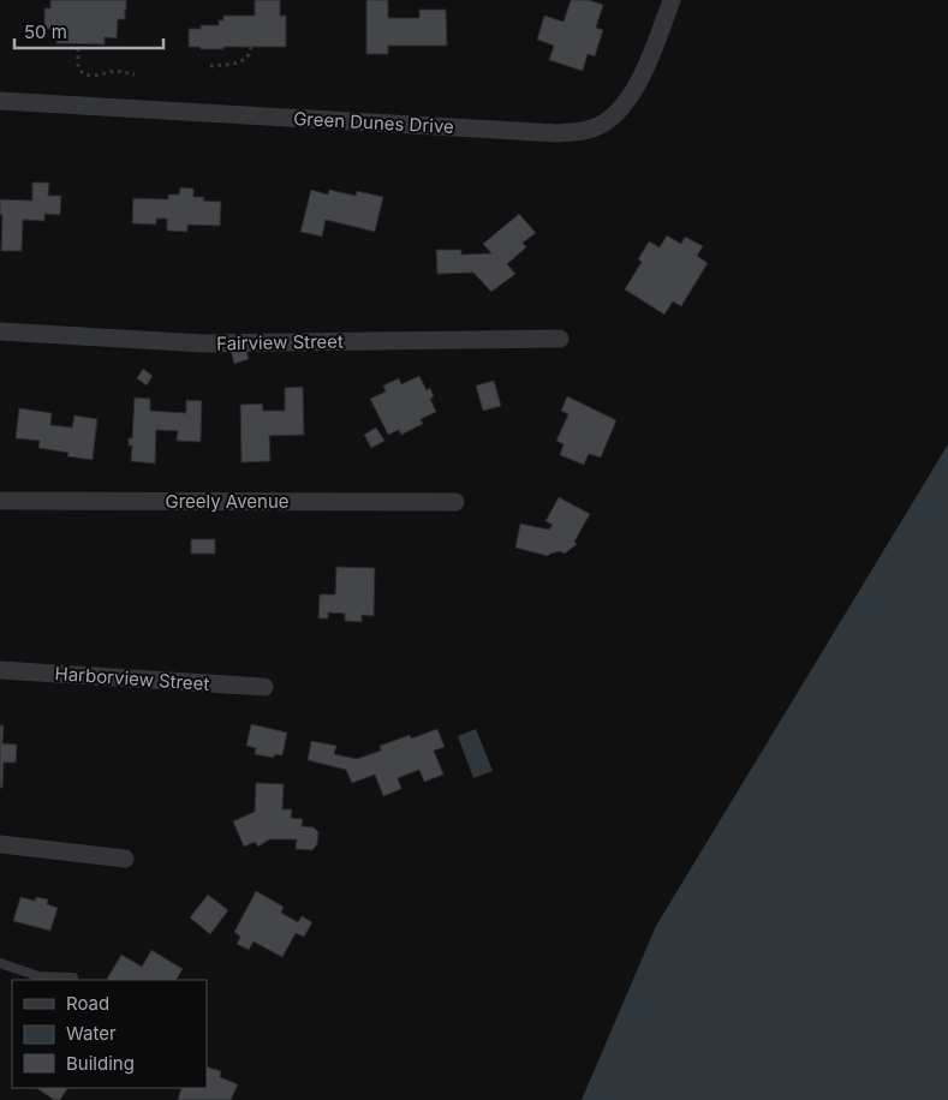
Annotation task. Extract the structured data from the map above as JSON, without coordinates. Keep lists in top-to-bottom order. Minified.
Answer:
{"streets":{"street":["Green Dunes Drive","Fairview Street","Greely Avenue","Harborview Street"]},"legend":["Road","Water","Building"],"scale_bar":"50 m"}
